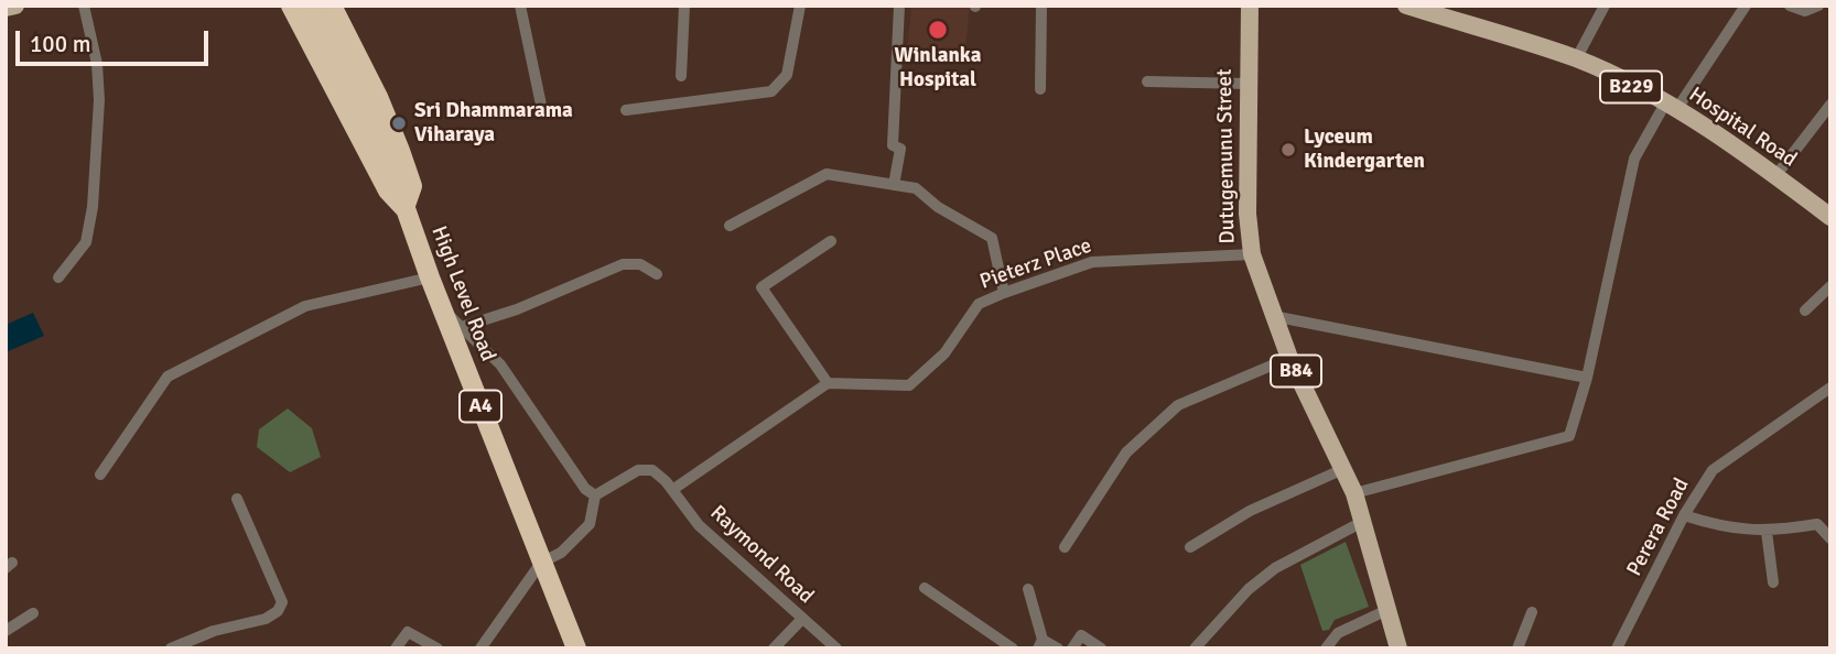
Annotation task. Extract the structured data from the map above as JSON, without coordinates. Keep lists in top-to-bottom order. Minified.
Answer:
{"streets":{"highway":["High Level Road","A4"],"main road":["B229","Hospital Road","Dutugemunu Street","B84"],"street":["Pieterz Place","Perera Road","Raymond Road"]},"crossings":[["Dutugemunu Street","Pieterz Place"],["High Level Road","A4"]],"places":["Winlanka Hospital","Sri Dhammarama Viharaya","Lyceum Kindergarten"],"scale_bar":"100 m"}
